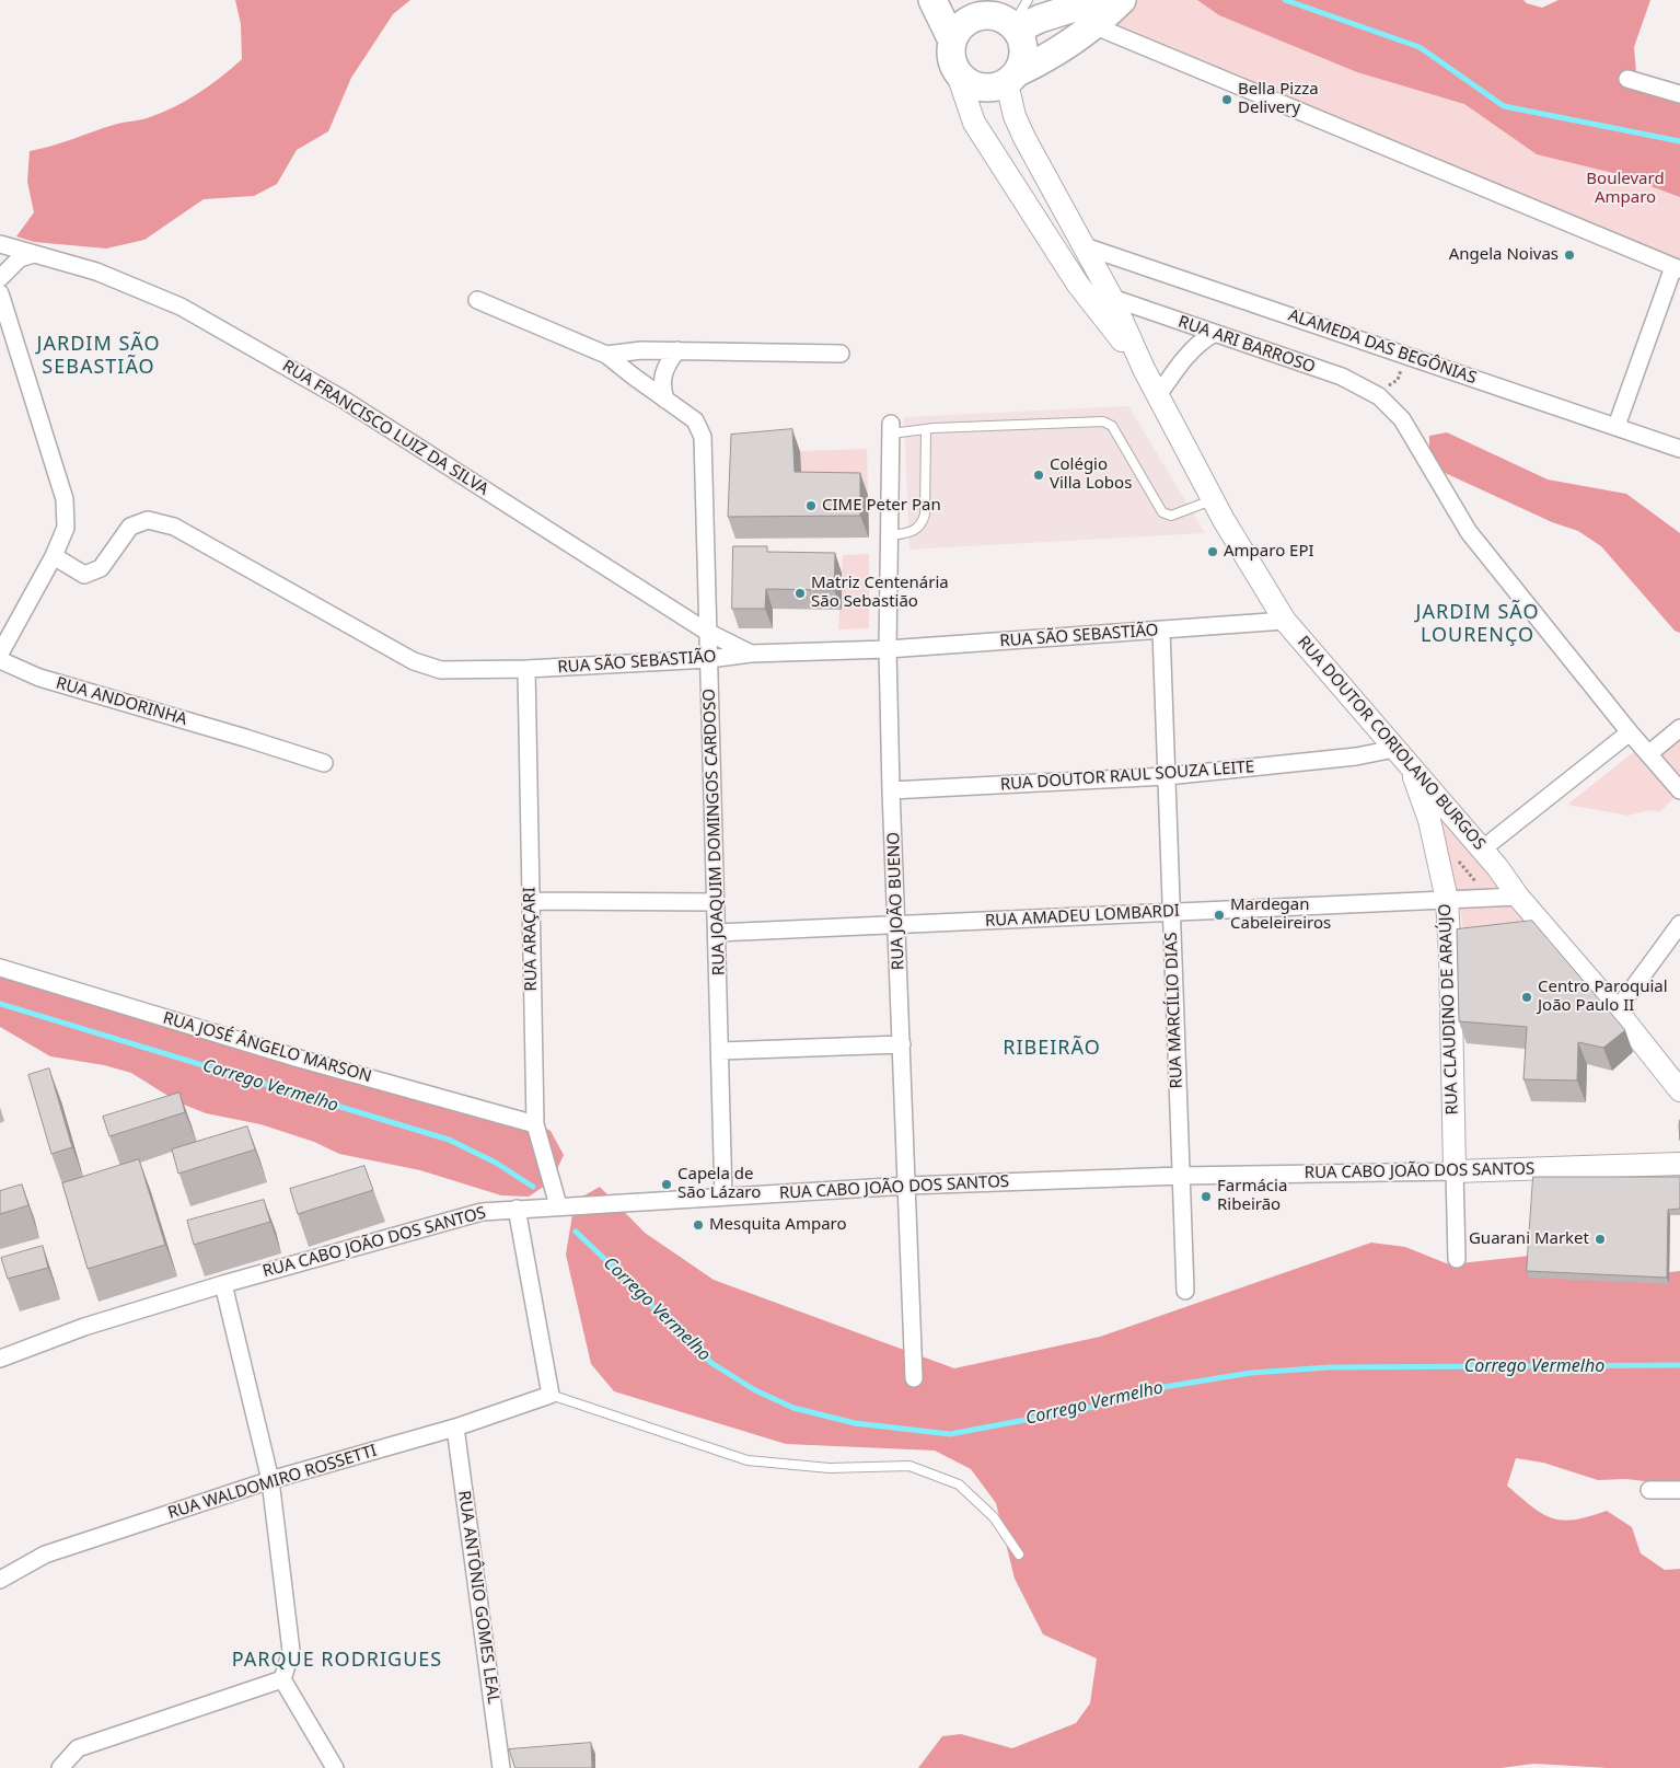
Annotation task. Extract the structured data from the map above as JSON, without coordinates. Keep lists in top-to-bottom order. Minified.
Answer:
{"streets":{"street":["RUA ARI BARROSO","ALAMEDA DAS BEGÔNIAS","RUA FRANCISCO LUIZ DA SILVA","RUA SÃO SEBASTIÃO","RUA ANDORINHA","RUA DOUTOR CORIOLANO BURGOS","RUA DOUTOR RAUL SOUZA LEITE","RUA JOAQUIM DOMINGOS CARDOSO","RUA JOÃO BUENO","RUA AMADEU LOMBARDI","RUA ARAÇARI","RUA CLAUDINO DE ARAÚJO","RUA MARCÍLIO DIAS","RUA JOSÉ ÂNGELO MARSON","RUA CABO JOÃO DOS SANTOS","RUA WALDOMIRO ROSSETTI","RUA ANTÔNIO GOMES LEAL"]},"crossings":[["RUA FRANCISCO LUIZ DA SILVA","RUA SÃO SEBASTIÃO"],["RUA FRANCISCO LUIZ DA SILVA","RUA JOAQUIM DOMINGOS CARDOSO"],["RUA SÃO SEBASTIÃO","RUA DOUTOR CORIOLANO BURGOS"],["RUA SÃO SEBASTIÃO","RUA JOAQUIM DOMINGOS CARDOSO"],["RUA SÃO SEBASTIÃO","RUA JOÃO BUENO"],["RUA SÃO SEBASTIÃO","RUA ARAÇARI"],["RUA SÃO SEBASTIÃO","RUA MARCÍLIO DIAS"],["RUA DOUTOR CORIOLANO BURGOS","RUA DOUTOR RAUL SOUZA LEITE"],["RUA DOUTOR CORIOLANO BURGOS","RUA AMADEU LOMBARDI"],["RUA DOUTOR CORIOLANO BURGOS","RUA CLAUDINO DE ARAÚJO"],["RUA DOUTOR RAUL SOUZA LEITE","RUA JOÃO BUENO"],["RUA DOUTOR RAUL SOUZA LEITE","RUA MARCÍLIO DIAS"],["RUA JOAQUIM DOMINGOS CARDOSO","RUA AMADEU LOMBARDI"],["RUA JOAQUIM DOMINGOS CARDOSO","RUA CABO JOÃO DOS SANTOS"],["RUA JOÃO BUENO","RUA AMADEU LOMBARDI"],["RUA JOÃO BUENO","RUA CABO JOÃO DOS SANTOS"],["RUA AMADEU LOMBARDI","RUA CLAUDINO DE ARAÚJO"],["RUA AMADEU LOMBARDI","RUA MARCÍLIO DIAS"],["RUA ARAÇARI","RUA JOSÉ ÂNGELO MARSON"],["RUA ARAÇARI","RUA CABO JOÃO DOS SANTOS"],["RUA CLAUDINO DE ARAÚJO","RUA CABO JOÃO DOS SANTOS"],["RUA MARCÍLIO DIAS","RUA CABO JOÃO DOS SANTOS"],["RUA WALDOMIRO ROSSETTI","RUA ANTÔNIO GOMES LEAL"]],"districts":["JARDIM SÃO SEBASTIÃO","JARDIM SÃO LOURENÇO","RIBEIRÃO","PARQUE RODRIGUES"],"water":["Corrego Vermelho"],"parks":["Boulevard Amparo"],"places":["Bella Pizza Delivery","Angela Noivas","Colégio Villa Lobos","CIME Peter Pan","Amparo EPI","Matriz Centenária São Sebastião","Mardegan Cabeleireiros","Centro Paroquial João Paulo II","Capela de São Lázaro","Farmácia Ribeirão","Mesquita Amparo","Guarani Market"]}
